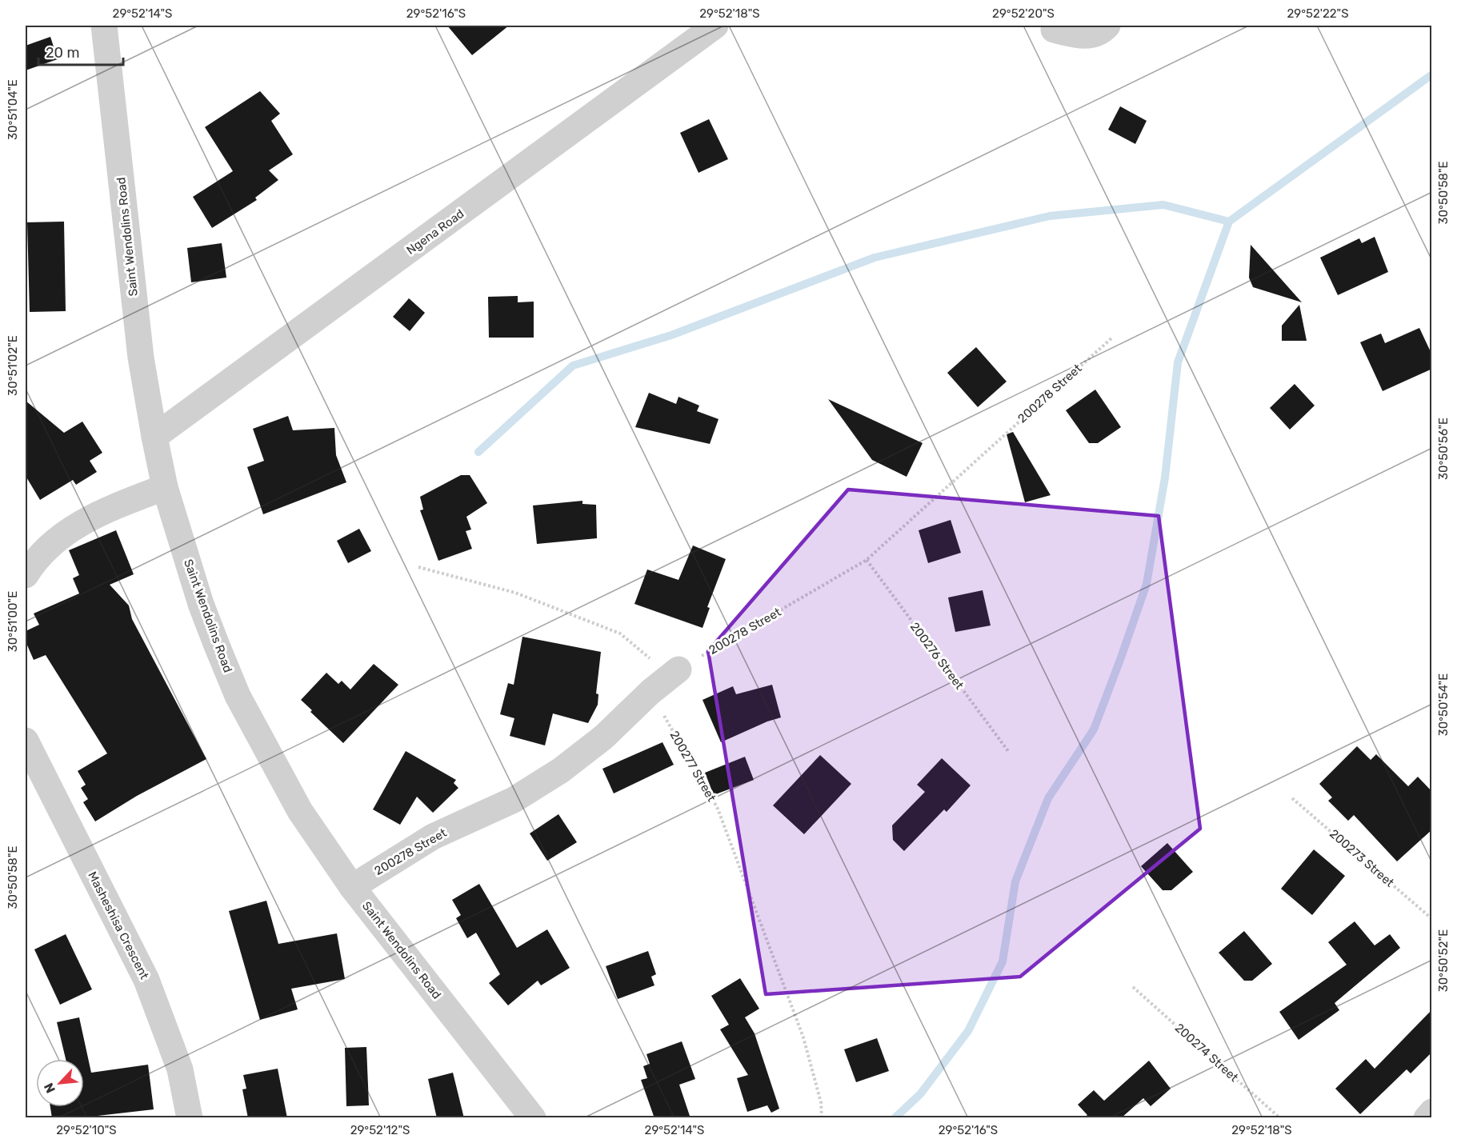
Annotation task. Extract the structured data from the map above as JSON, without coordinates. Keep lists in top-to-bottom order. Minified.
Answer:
{"streets":{"street":["Ngena Road","Saint Wendolins Road","200278 Street","Masheshisa Crescent"],"path":["200276 Street","200277 Street","200273 Street","200274 Street"]},"crossings":[["Ngena Road","Saint Wendolins Road"],["Saint Wendolins Road","200278 Street"],["200278 Street","200276 Street"],["200278 Street","200277 Street"]],"scale_bar":"20 m","north":"bottom left","coordinates":["29°52'14\"S","29°52'16\"S","29°52'18\"S","29°52'20\"S","29°52'22\"S","30°51'04\"E","30°50'58\"E","30°51'02\"E","30°50'56\"E","30°51'00\"E","30°50'54\"E","30°50'52\"E","29°52'10\"S","29°52'12\"S"]}
